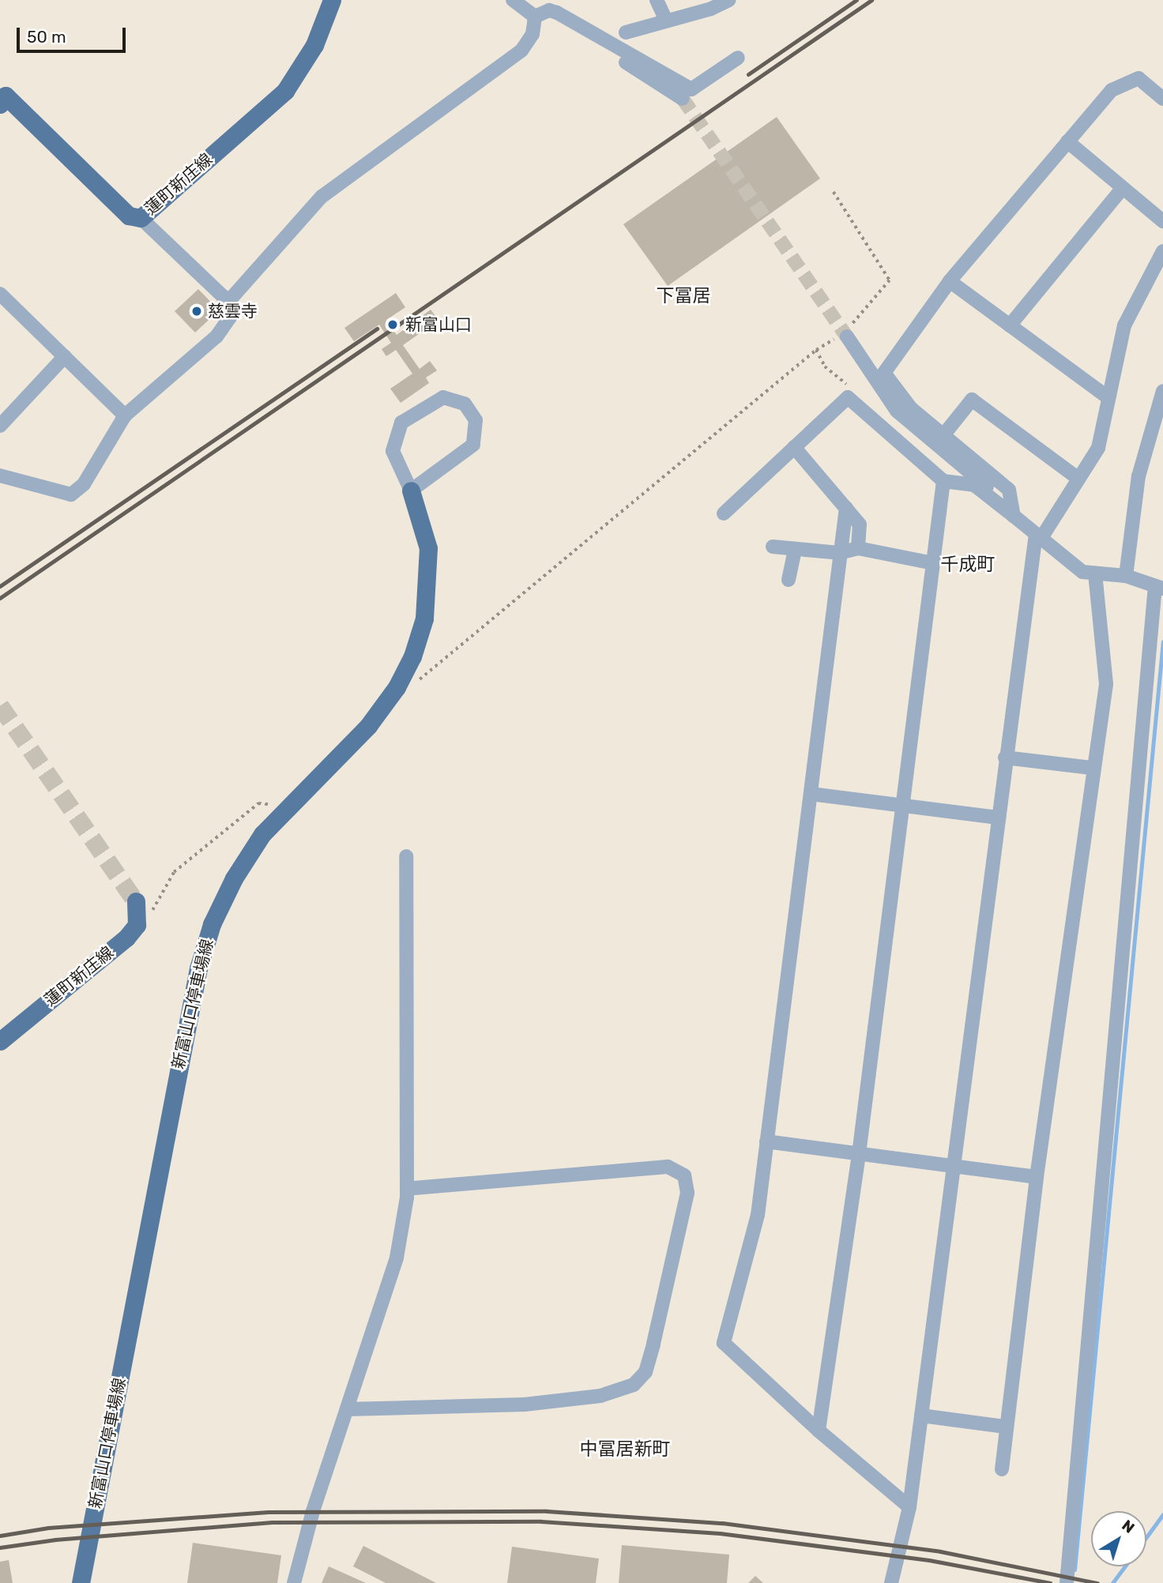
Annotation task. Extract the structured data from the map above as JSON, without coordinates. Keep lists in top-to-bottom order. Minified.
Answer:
{"streets":{"main road":["蓮町新庄線","新富山口停車場線"]},"districts":["下冨居","千成町","中冨居新町"],"places":["慈雲寺","新富山口"],"scale_bar":"50 m","north":"top right"}
